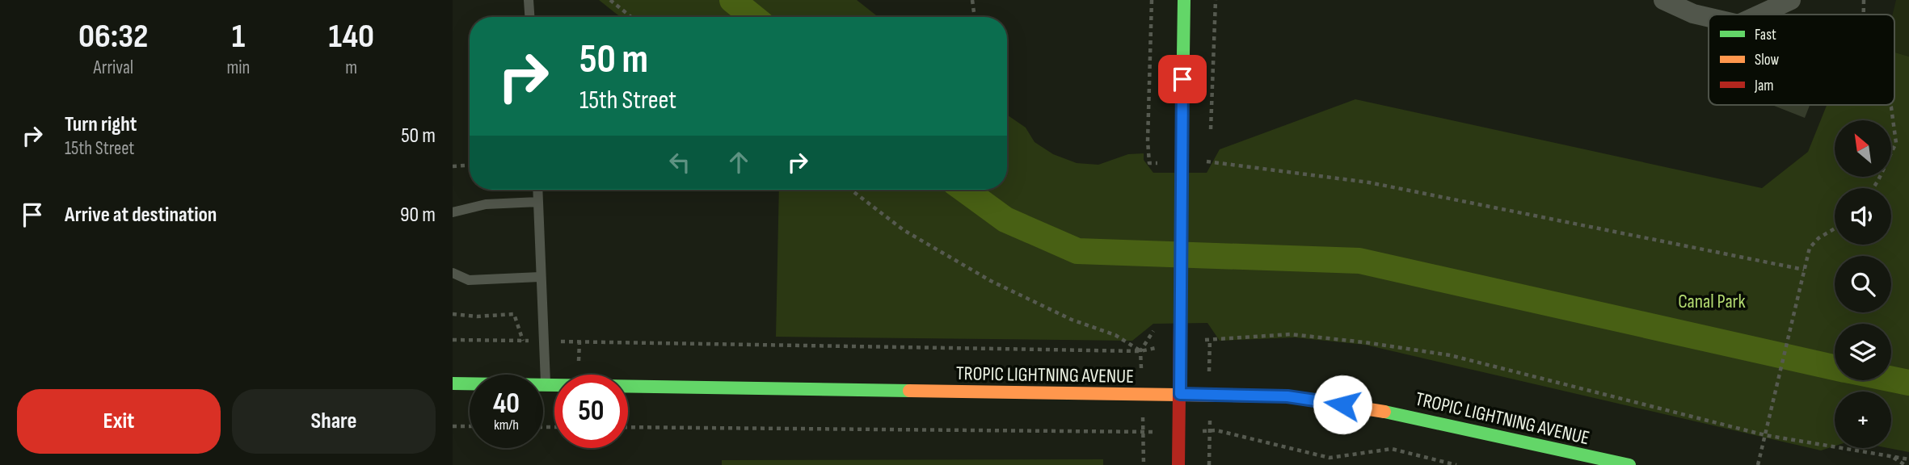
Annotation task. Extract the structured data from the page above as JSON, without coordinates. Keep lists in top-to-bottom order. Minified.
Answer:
{"streets":{"main road":["TROPIC LIGHTNING AVENUE"]},"parks":["Canal Park"],"legend":["Fast","Slow","Jam"],"north":"top left","page":{"eta":["06:32","Arrival","1","min","140","m"],"turn":["50 m","15th Street"],"list":[{"name":"Turn right","note":"15th Street","value":"50 m"},{"name":"Arrive at destination","value":"90 m"}],"map_buttons":"+","speed":"40 km/h","limit":"50","buttons":["Exit","Share"]}}
